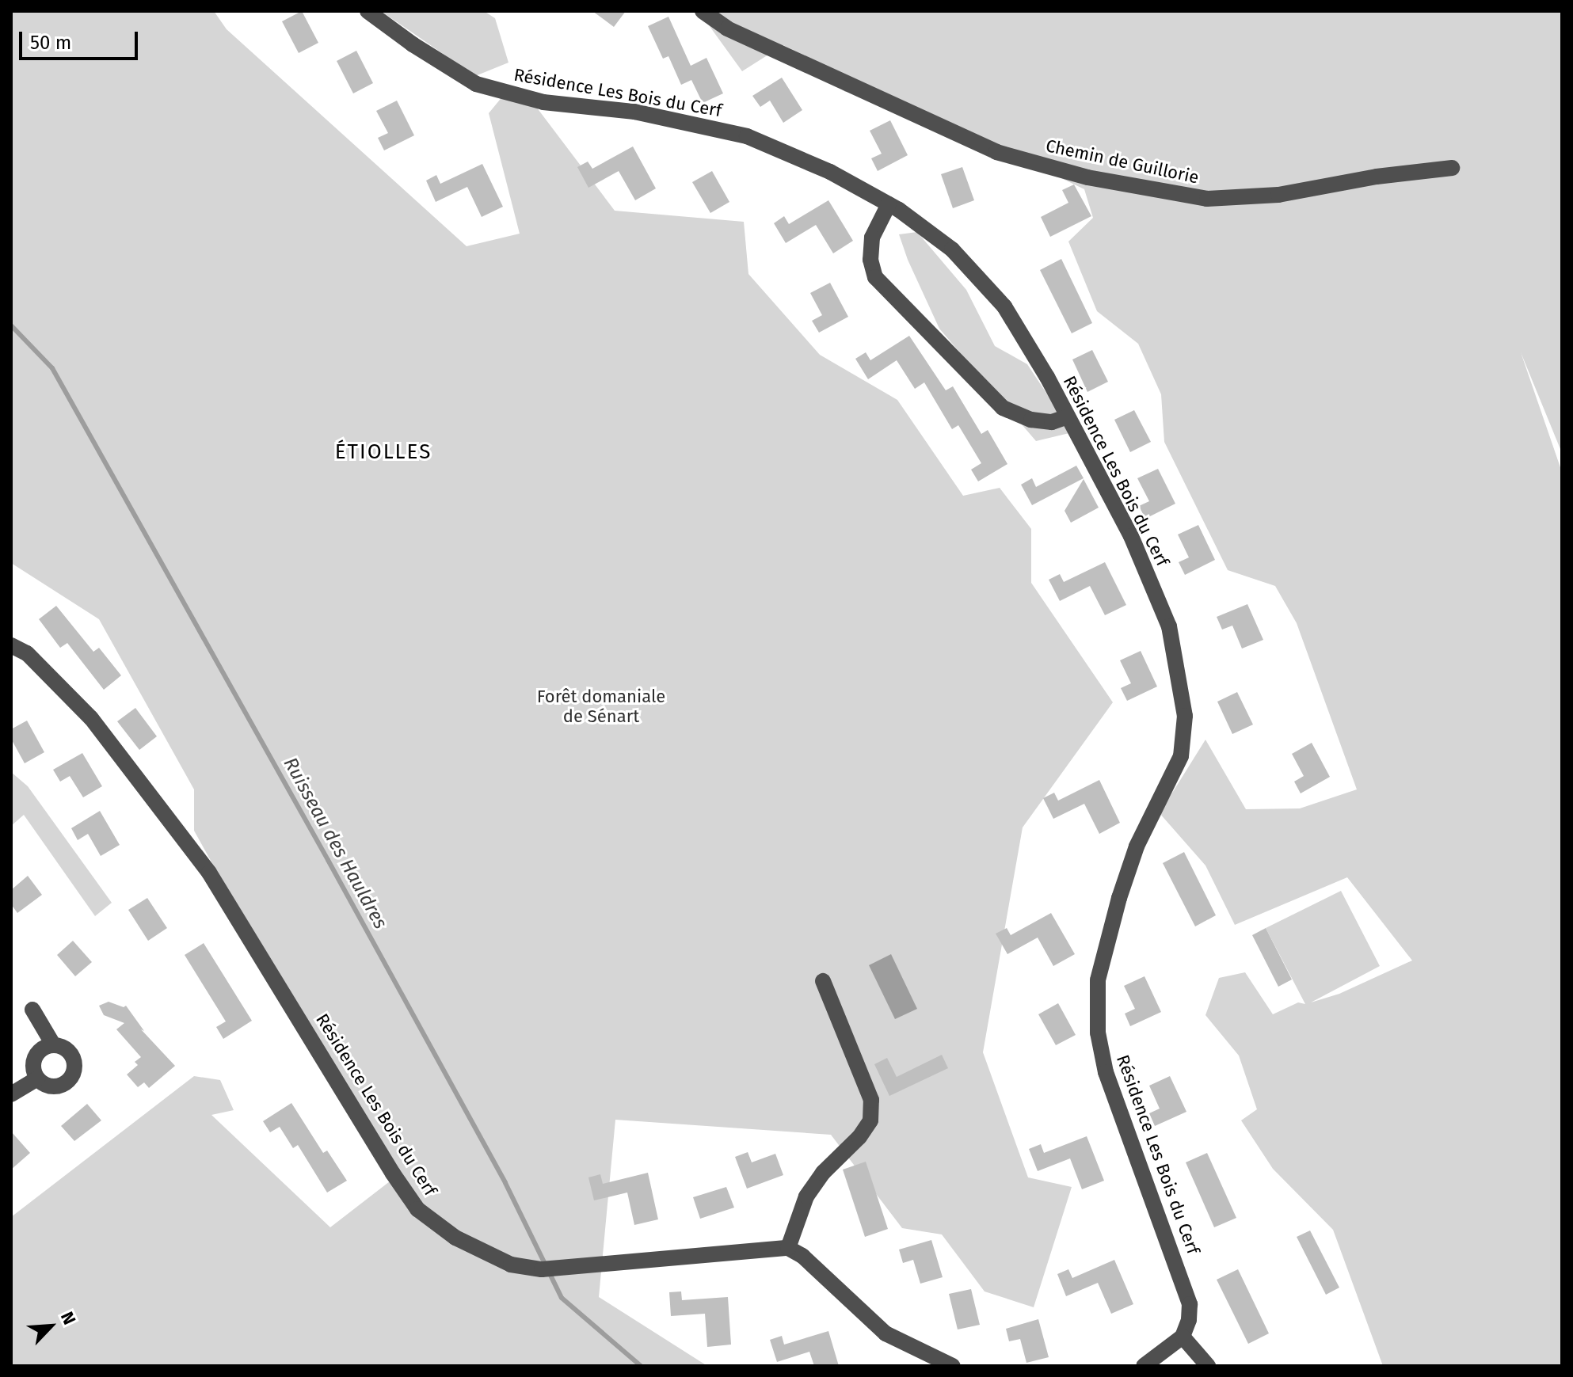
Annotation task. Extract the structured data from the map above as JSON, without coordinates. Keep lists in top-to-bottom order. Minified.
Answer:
{"streets":{"street":["Résidence Les Bois du Cerf","Chemin de Guillorie"]},"districts":["ÉTIOLLES"],"water":["Ruisseau des Hauldres"],"parks":["Forêt domaniale de Sénart"],"scale_bar":"50 m","north":"top right"}
